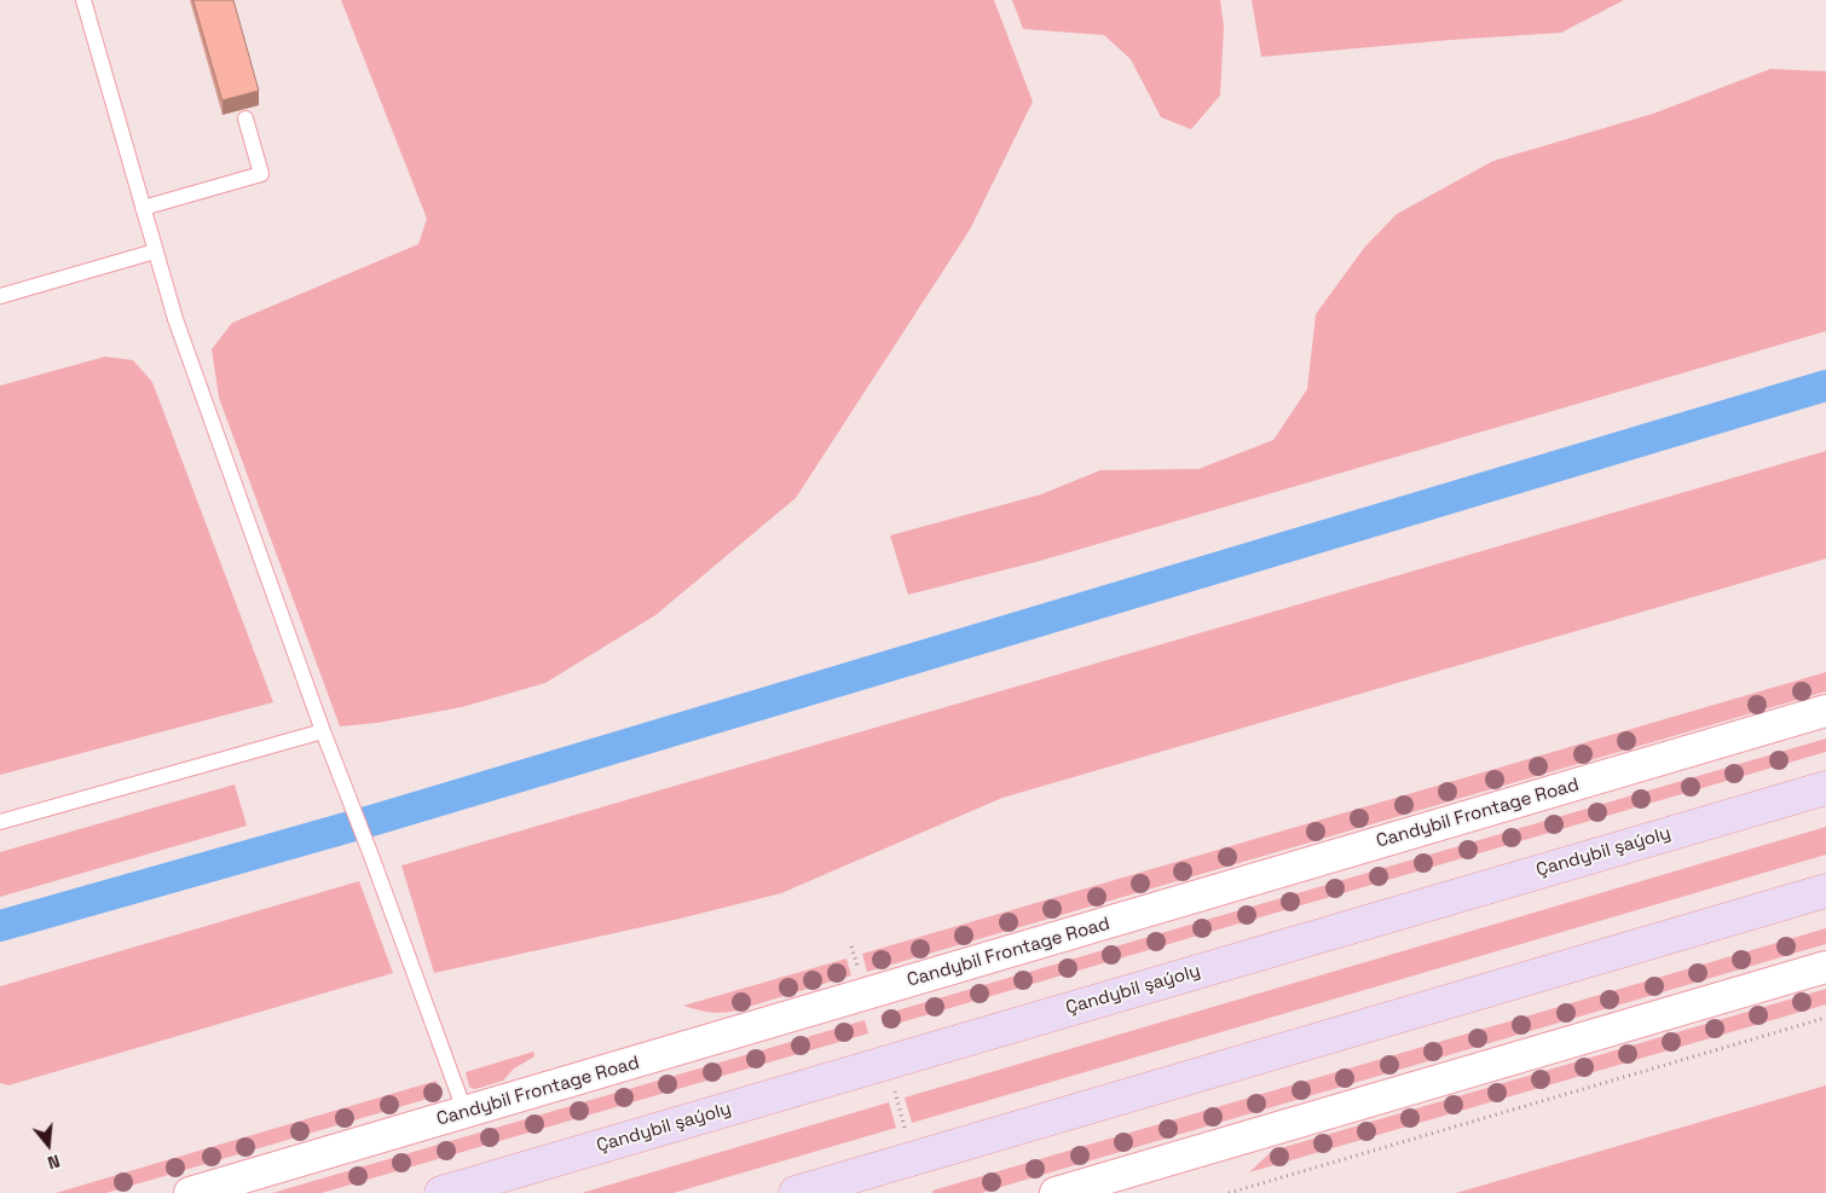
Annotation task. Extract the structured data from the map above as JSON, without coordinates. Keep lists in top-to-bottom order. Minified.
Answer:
{"streets":{"main road":["Çandybil şaýoly"],"street":["Candybil Frontage Road"]},"north":"bottom"}
